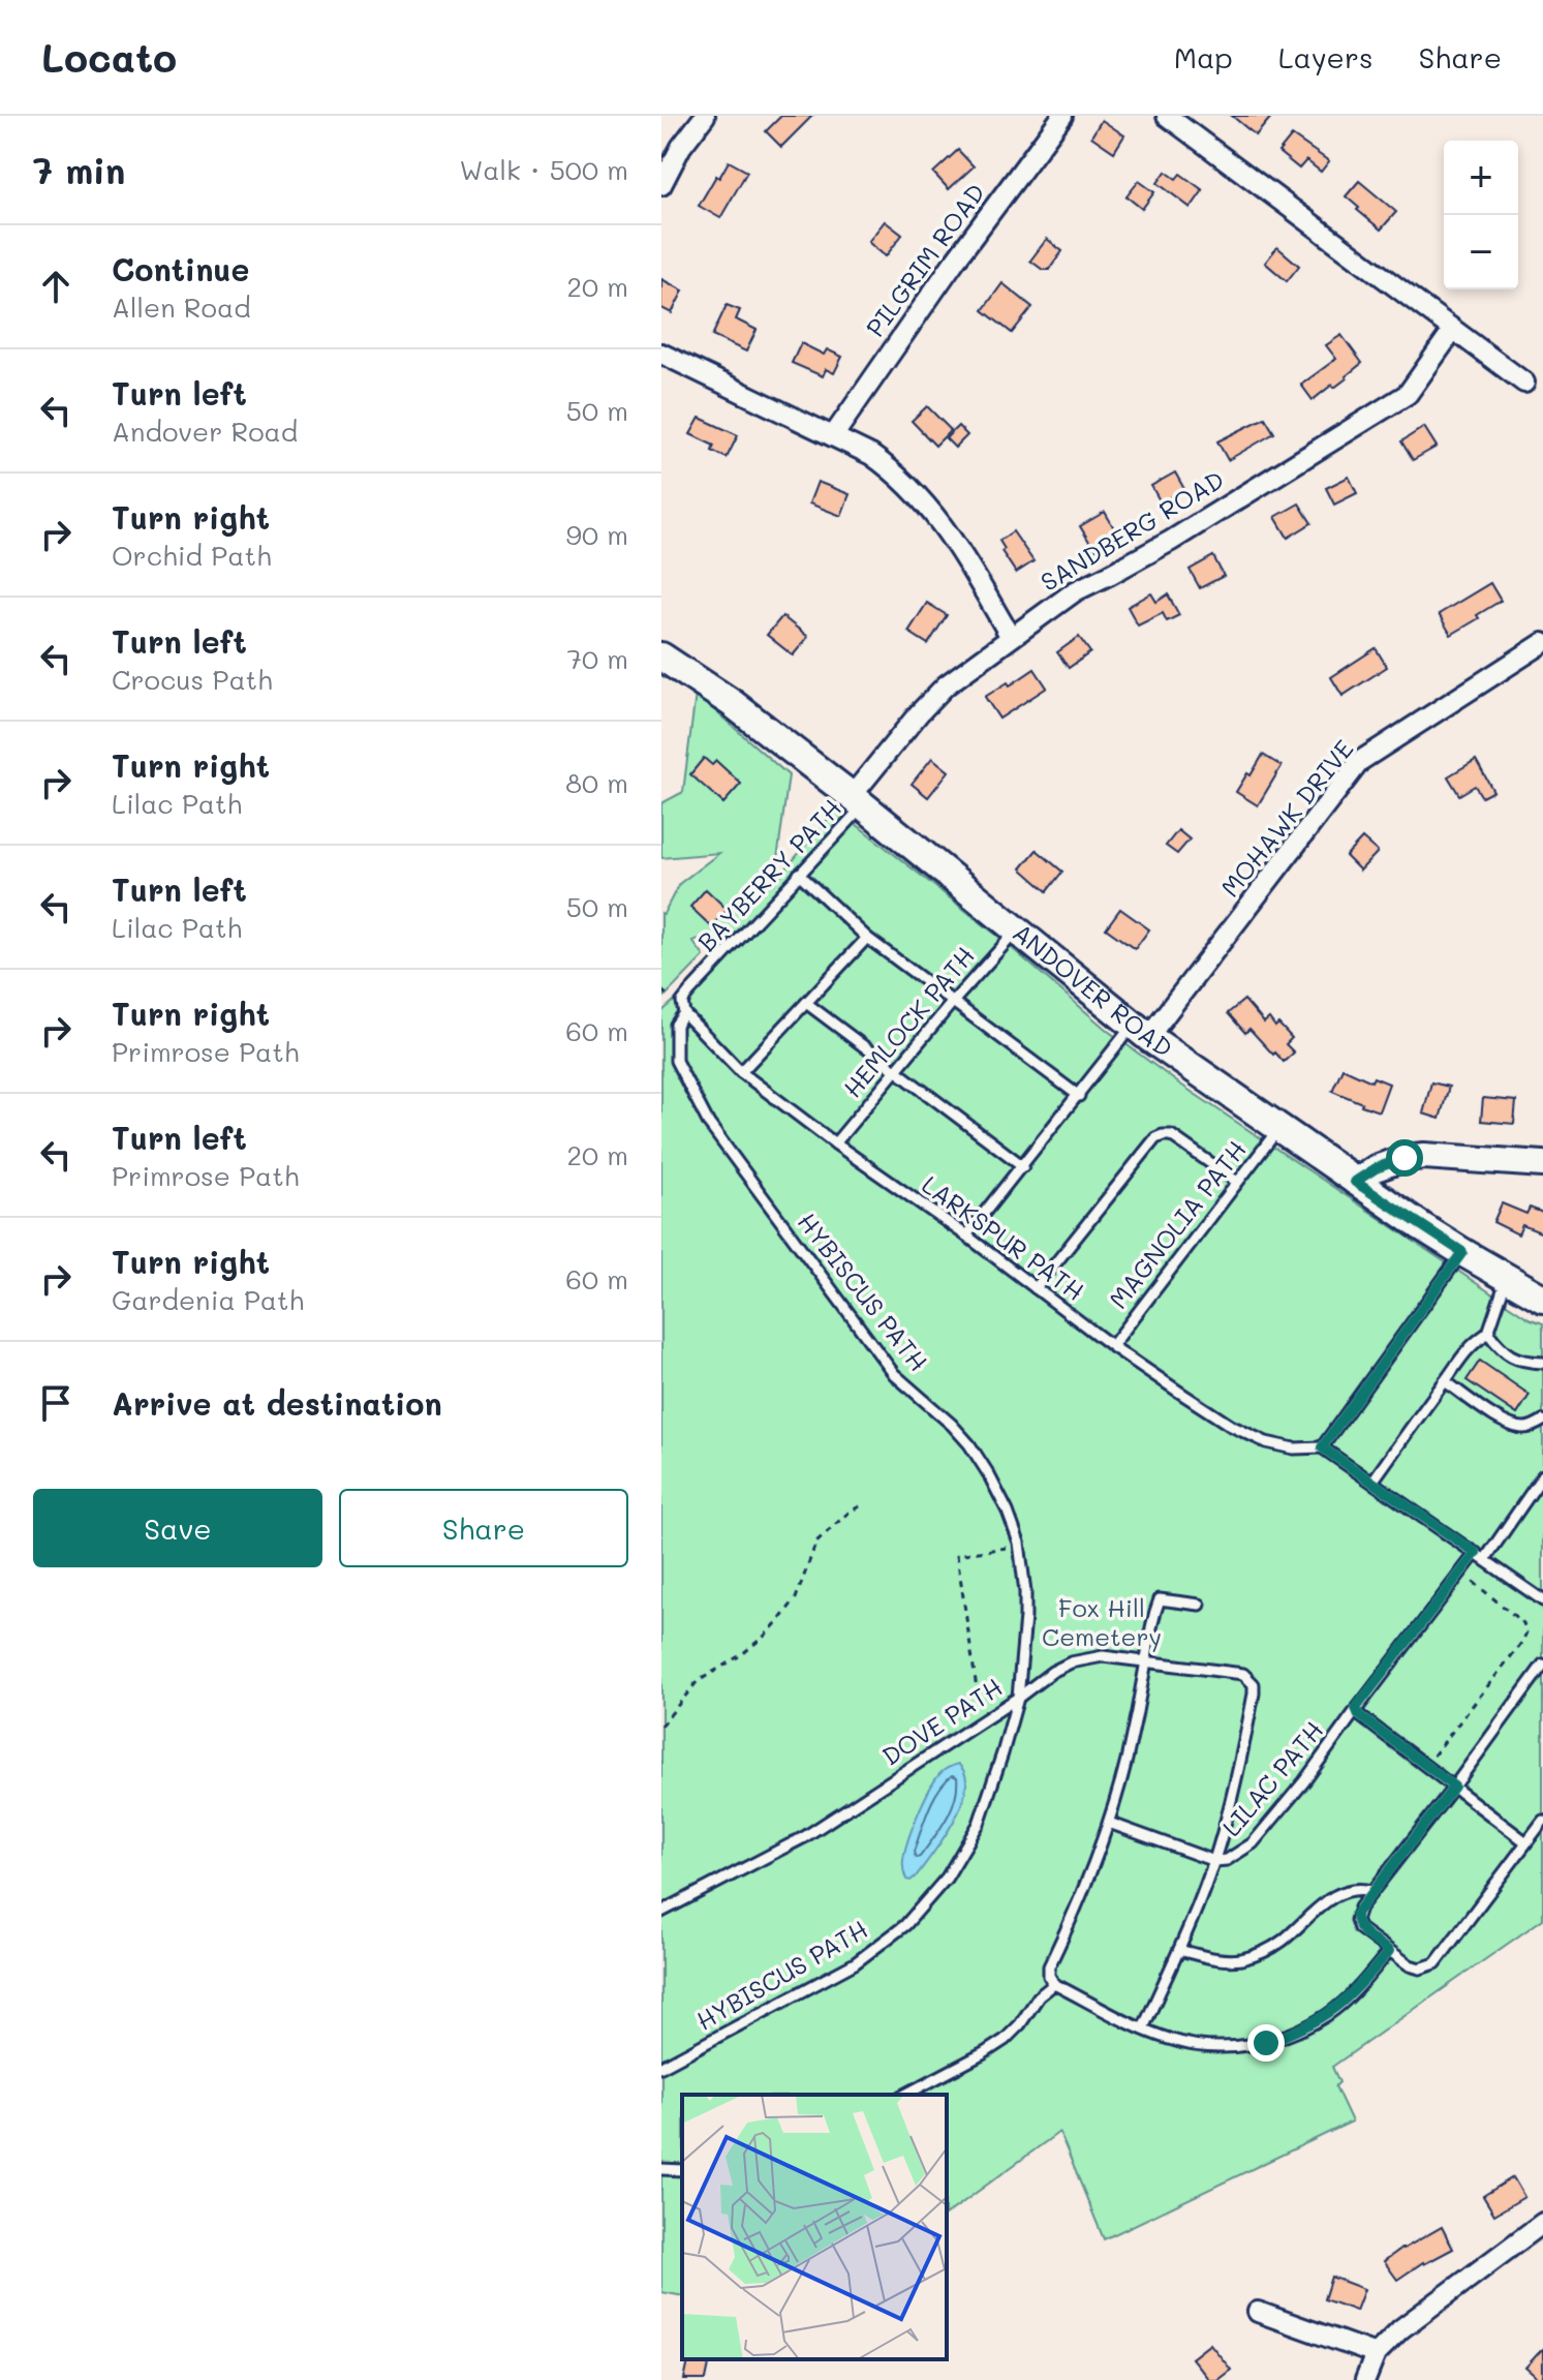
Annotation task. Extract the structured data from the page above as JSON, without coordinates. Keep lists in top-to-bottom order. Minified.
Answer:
{"streets":{"main road":["ANDOVER ROAD"],"street":["PILGRIM ROAD","SANDBERG ROAD","MOHAWK DRIVE"],"lane":["BAYBERRY PATH","HEMLOCK PATH","MAGNOLIA PATH","LARKSPUR PATH","HYBISCUS PATH","DOVE PATH","LILAC PATH"]},"crossings":[["SANDBERG ROAD","BAYBERRY PATH"],["SANDBERG ROAD","ANDOVER ROAD"],["MOHAWK DRIVE","ANDOVER ROAD"],["BAYBERRY PATH","ANDOVER ROAD"],["BAYBERRY PATH","LARKSPUR PATH"],["BAYBERRY PATH","HYBISCUS PATH"],["ANDOVER ROAD","HEMLOCK PATH"],["ANDOVER ROAD","MAGNOLIA PATH"],["HEMLOCK PATH","LARKSPUR PATH"],["MAGNOLIA PATH","LARKSPUR PATH"],["LARKSPUR PATH","HYBISCUS PATH"],["HYBISCUS PATH","DOVE PATH"],["DOVE PATH","LILAC PATH"]],"parks":["Fox Hill Cemetery"],"page":{"header":"Locato","nav":["Map","Layers","Share"],"heading":["7 min","Walk · 500 m"],"map_buttons":["+","−"],"list":[["Continue","Allen Road","20 m"],["Turn left","Andover Road","50 m"],["Turn right","Orchid Path","90 m"],["Turn left","Crocus Path","70 m"],["Turn right","Lilac Path","80 m"],["Turn left","Lilac Path","50 m"],["Turn right","Primrose Path","60 m"],["Turn left","Primrose Path","20 m"],["Turn right","Gardenia Path","60 m"],"Arrive at destination"],"buttons":["Save","Share"]}}
